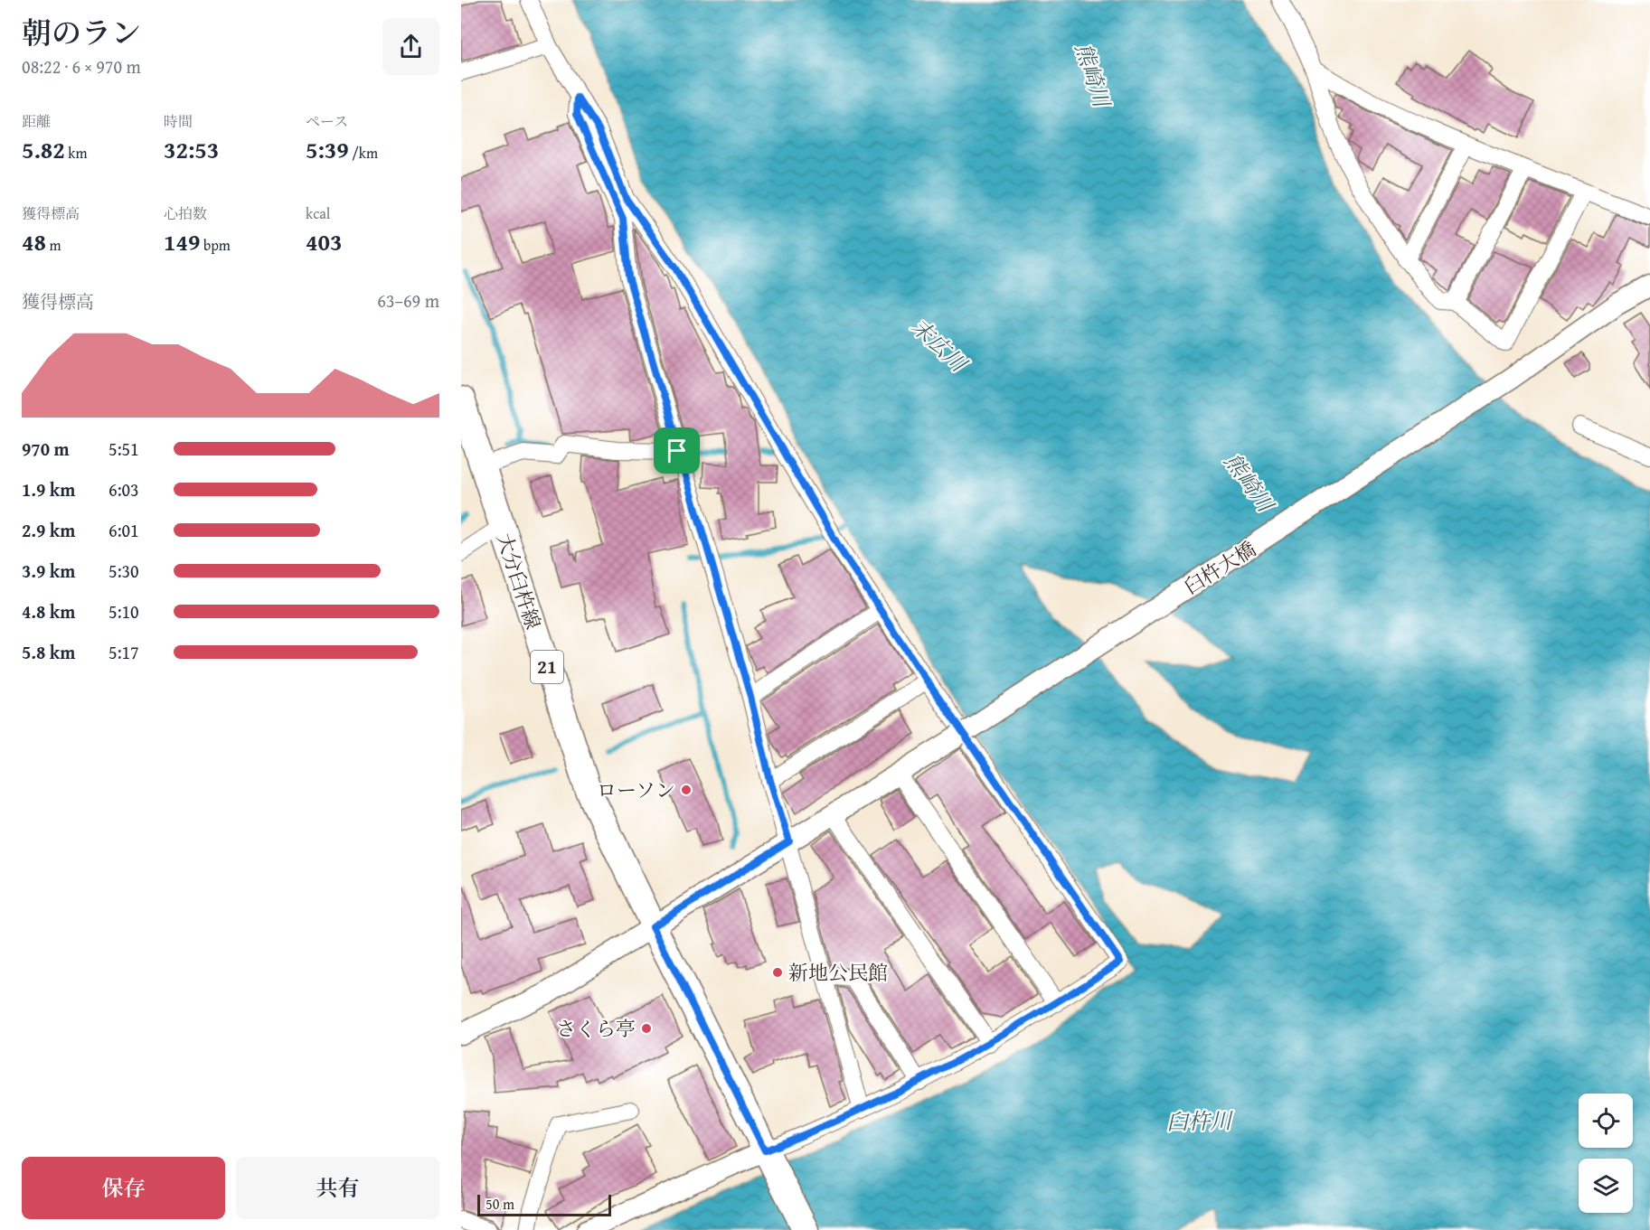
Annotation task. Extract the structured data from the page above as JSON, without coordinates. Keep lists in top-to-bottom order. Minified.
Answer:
{"streets":{"main road":["大分臼杵線","21"],"street":["臼杵大橋"]},"crossings":[["臼杵大橋","大分臼杵線"]],"water":["熊崎川","末広川","臼杵川"],"places":["ローソン","新地公民館","さくら亭"],"scale_bar":"50 m","page":{"heading":["朝のラン","08:22 · 6 × 970 m"],"stats":[["距離","5.82 km"],["時間","32:53"],["ペース","5:39 /km"],["獲得標高","48 m"],["心拍数","149 bpm"],["kcal","403"]],"chart":["獲得標高","63–69 m"],"list":[{"name":"970 m","note":"5:51"},{"name":"1.9 km","note":"6:03"},{"name":"2.9 km","note":"6:01"},{"name":"3.9 km","note":"5:30"},{"name":"4.8 km","note":"5:10"},{"name":"5.8 km","note":"5:17"}],"buttons":["保存","共有"],"scale":"50 m"}}
